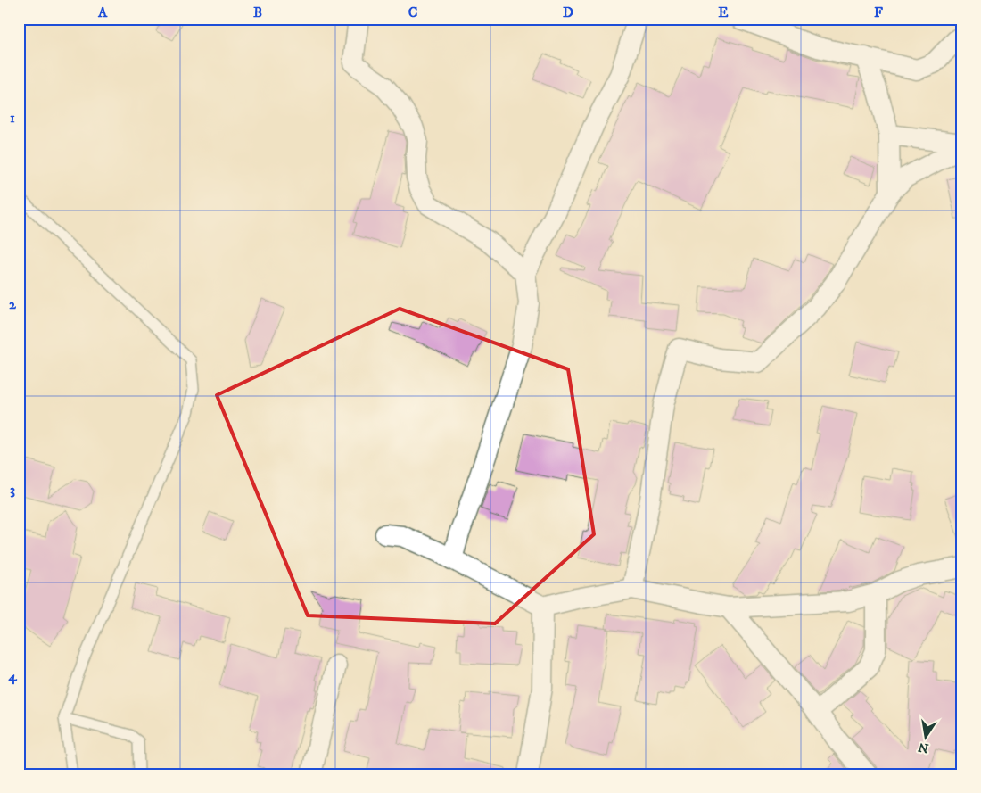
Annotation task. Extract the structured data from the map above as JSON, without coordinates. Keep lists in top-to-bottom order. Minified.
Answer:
{"north":"bottom","grid":{"columns":["A","B","C","D","E","F"],"rows":["1","2","3","4"]}}
